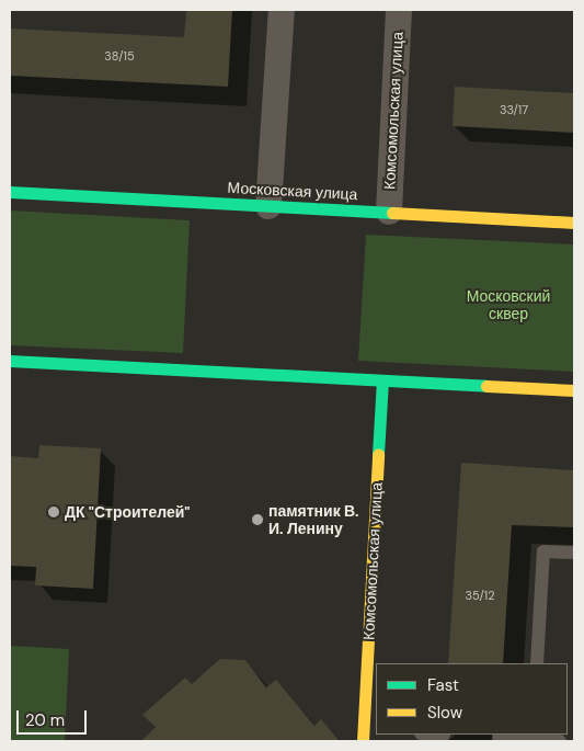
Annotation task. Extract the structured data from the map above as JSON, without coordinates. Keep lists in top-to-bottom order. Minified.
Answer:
{"streets":{"main road":["Комсомольская улица","Московская улица"]},"crossings":[["Комсомольская улица","Московская улица"]],"parks":["Московский сквер"],"places":["ДК \"Строителей\"","памятник В. И. Ленину"],"house_numbers":["38/15","33/17","35/12"],"legend":["Fast","Slow"],"scale_bar":"20 m"}
